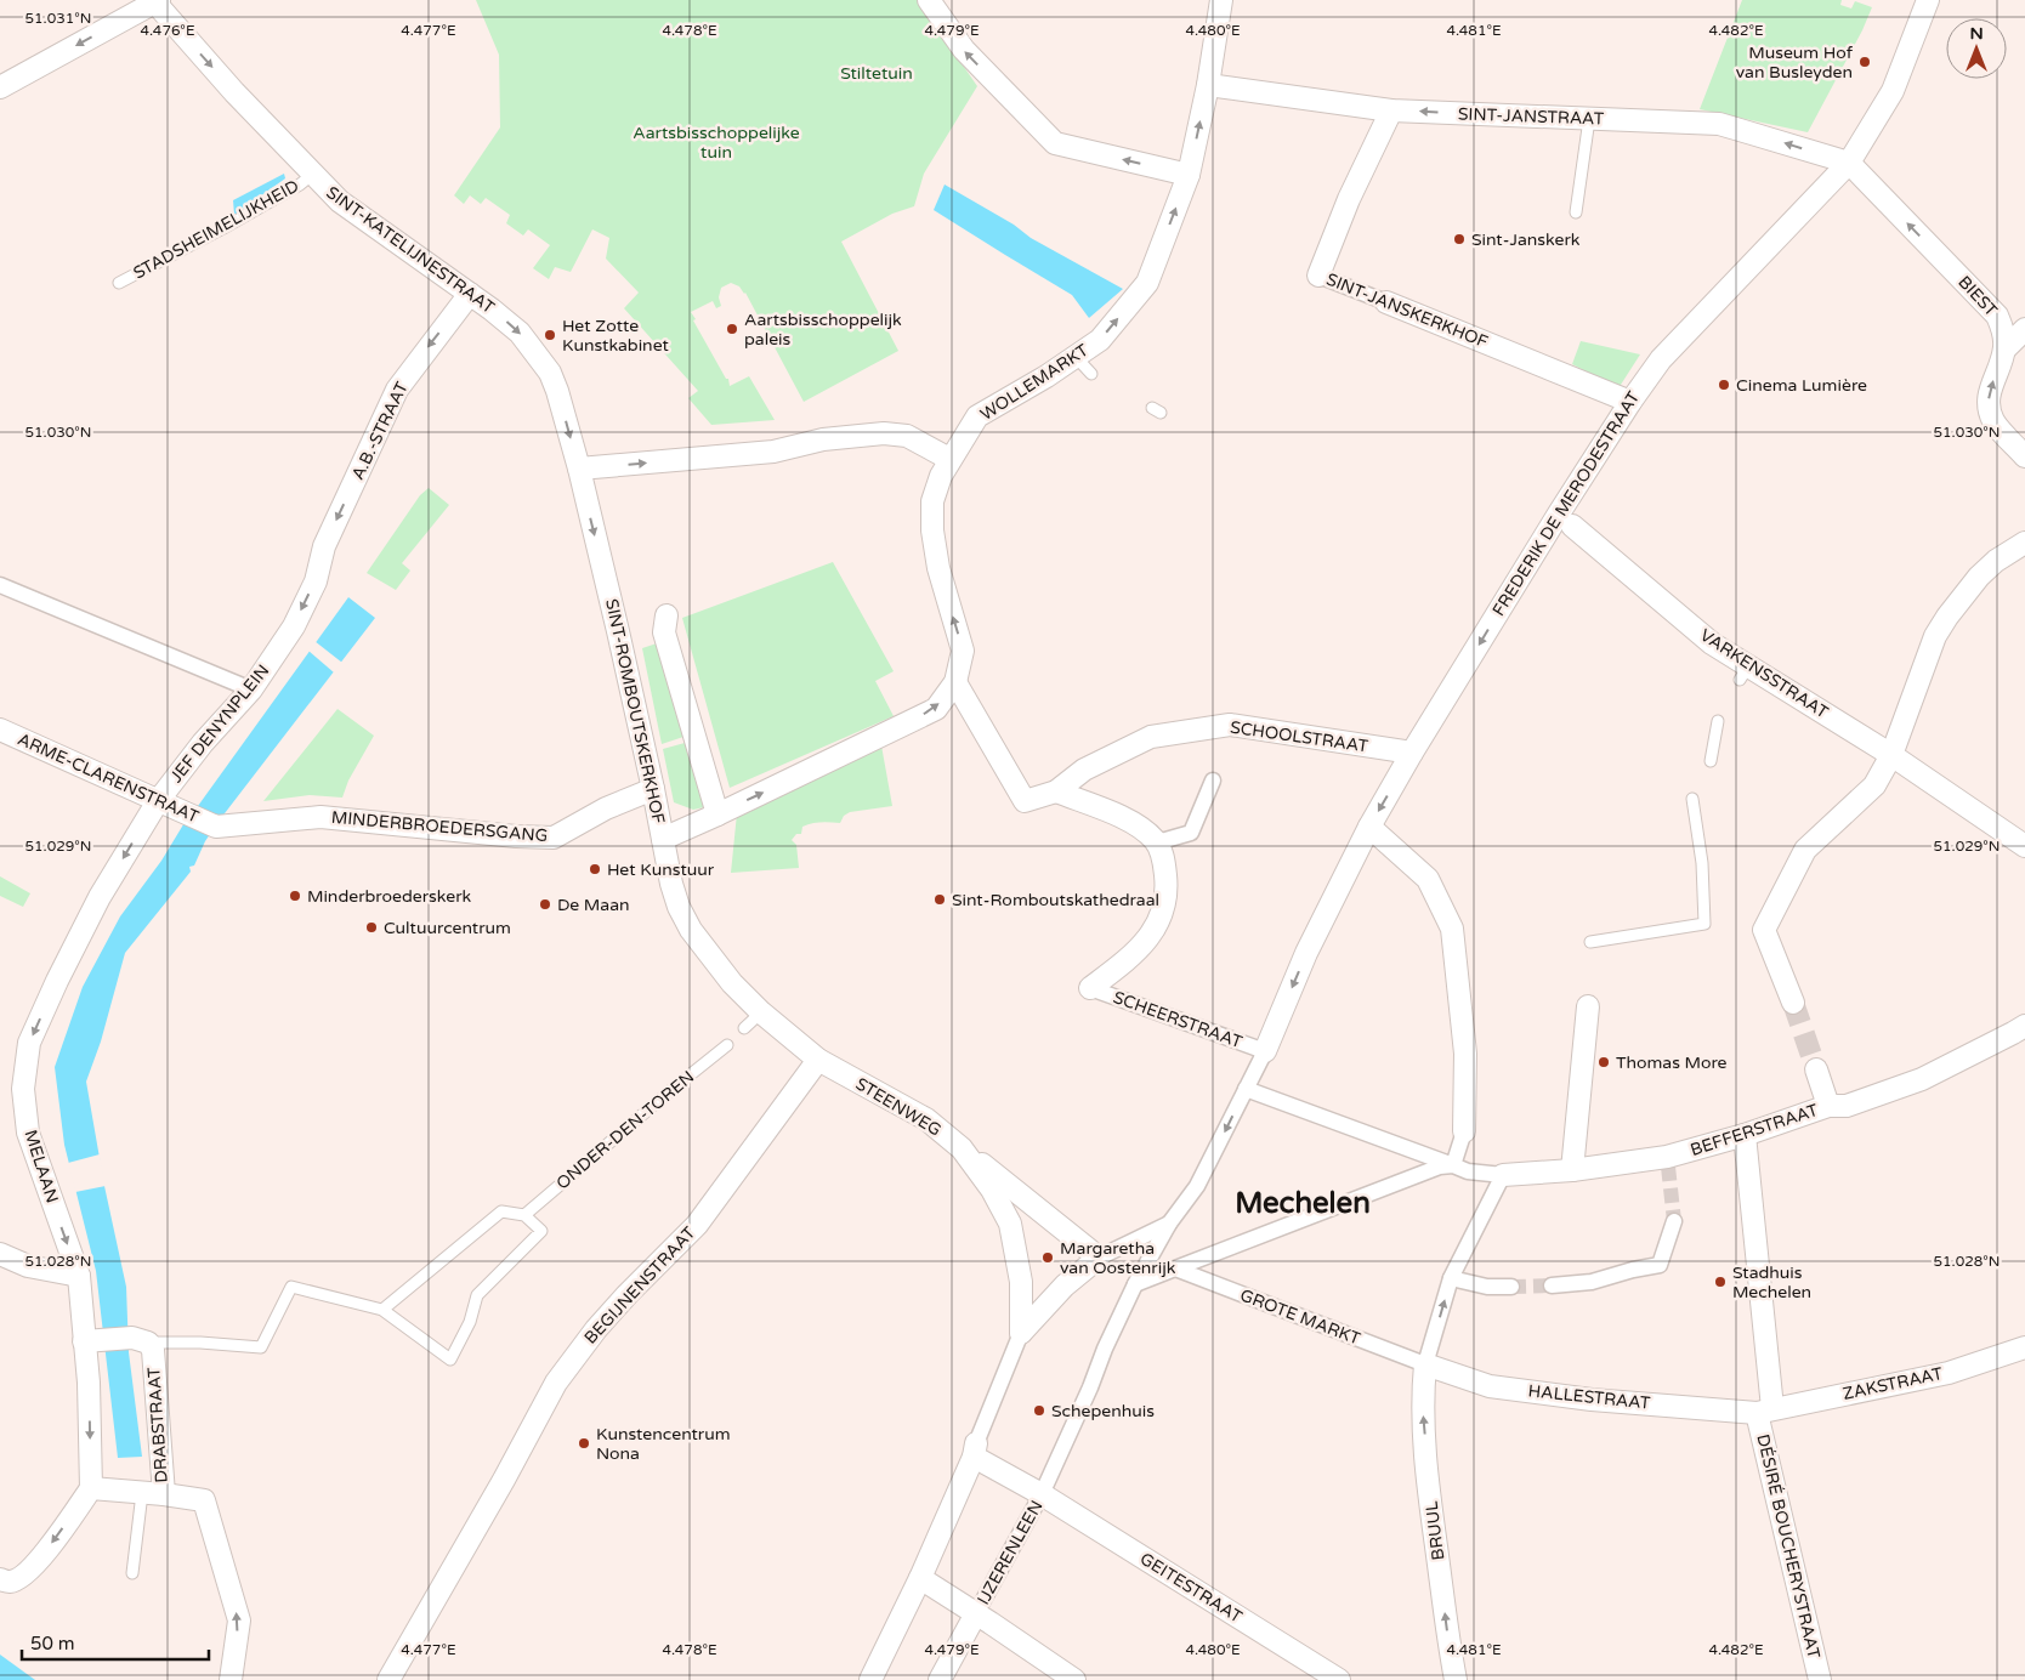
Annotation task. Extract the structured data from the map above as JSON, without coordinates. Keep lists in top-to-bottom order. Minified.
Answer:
{"streets":{"street":["SINT-JANSTRAAT","SINT-KATELIJNESTRAAT","BIEST","SINT-JANSKERKHOF","WOLLEMARKT","A.B.-STRAAT","FREDERIK DE MERODESTRAAT","VARKENSSTRAAT","SINT-ROMBOUTSKERKHOF","JEF DENYNPLEIN","SCHOOLSTRAAT","ARME-CLARENSTRAAT","MINDERBROEDERSGANG","SCHEERSTRAAT","STEENWEG","BEFFERSTRAAT","MELAAN","BEGIJNENSTRAAT","GROTE MARKT","ZAKSTRAAT","HALLESTRAAT","DRABSTRAAT","BRUUL","DÉSIRÉ BOUCHERYSTRAAT","IJZERENLEEN","GEITESTRAAT"],"lane":["STADSHEIMELIJKHEID","ONDER-DEN-TOREN"]},"crossings":[["SINT-JANSTRAAT","BIEST"],["SINT-JANSTRAAT","SINT-JANSKERKHOF"],["SINT-JANSTRAAT","WOLLEMARKT"],["SINT-JANSTRAAT","FREDERIK DE MERODESTRAAT"],["STADSHEIMELIJKHEID","SINT-KATELIJNESTRAAT"],["SINT-KATELIJNESTRAAT","A.B.-STRAAT"],["SINT-KATELIJNESTRAAT","SINT-ROMBOUTSKERKHOF"],["BIEST","FREDERIK DE MERODESTRAAT"],["SINT-JANSKERKHOF","FREDERIK DE MERODESTRAAT"],["WOLLEMARKT","SINT-ROMBOUTSKERKHOF"],["A.B.-STRAAT","JEF DENYNPLEIN"],["FREDERIK DE MERODESTRAAT","VARKENSSTRAAT"],["FREDERIK DE MERODESTRAAT","SCHOOLSTRAAT"],["FREDERIK DE MERODESTRAAT","SCHEERSTRAAT"],["SINT-ROMBOUTSKERKHOF","MINDERBROEDERSGANG"],["JEF DENYNPLEIN","ARME-CLARENSTRAAT"],["JEF DENYNPLEIN","MELAAN"],["ARME-CLARENSTRAAT","MINDERBROEDERSGANG"],["ARME-CLARENSTRAAT","MELAAN"],["STEENWEG","BEGIJNENSTRAAT"],["STEENWEG","IJZERENLEEN"],["BEFFERSTRAAT","DÉSIRÉ BOUCHERYSTRAAT"],["GROTE MARKT","HALLESTRAAT"],["GROTE MARKT","BRUUL"],["ZAKSTRAAT","HALLESTRAAT"],["ZAKSTRAAT","DÉSIRÉ BOUCHERYSTRAAT"],["HALLESTRAAT","BRUUL"],["HALLESTRAAT","DÉSIRÉ BOUCHERYSTRAAT"],["IJZERENLEEN","GEITESTRAAT"]],"one_way":["SINT-JANSTRAAT","SINT-KATELIJNESTRAAT","BIEST","WOLLEMARKT","A.B.-STRAAT","FREDERIK DE MERODESTRAAT","JEF DENYNPLEIN","MELAAN","DRABSTRAAT","BRUUL"],"districts":["Mechelen"],"parks":["Stiltetuin","Aartsbisschoppelijke tuin"],"places":["Museum Hof van Busleyden","Sint-Janskerk","Aartsbisschoppelijk paleis","Het Zotte Kunstkabinet","Cinema Lumière","Het Kunstuur","Minderbroederskerk","Sint-Romboutskathedraal","De Maan","Cultuurcentrum","Thomas More","Margaretha van Oostenrijk","Stadhuis Mechelen","Schepenhuis","Kunstencentrum Nona"],"scale_bar":"50 m","north":"top","coordinates":["51.031°N","4.476°E","4.477°E","4.478°E","4.479°E","4.480°E","4.481°E","4.482°E","51.030°N","51.029°N","51.028°N"]}
